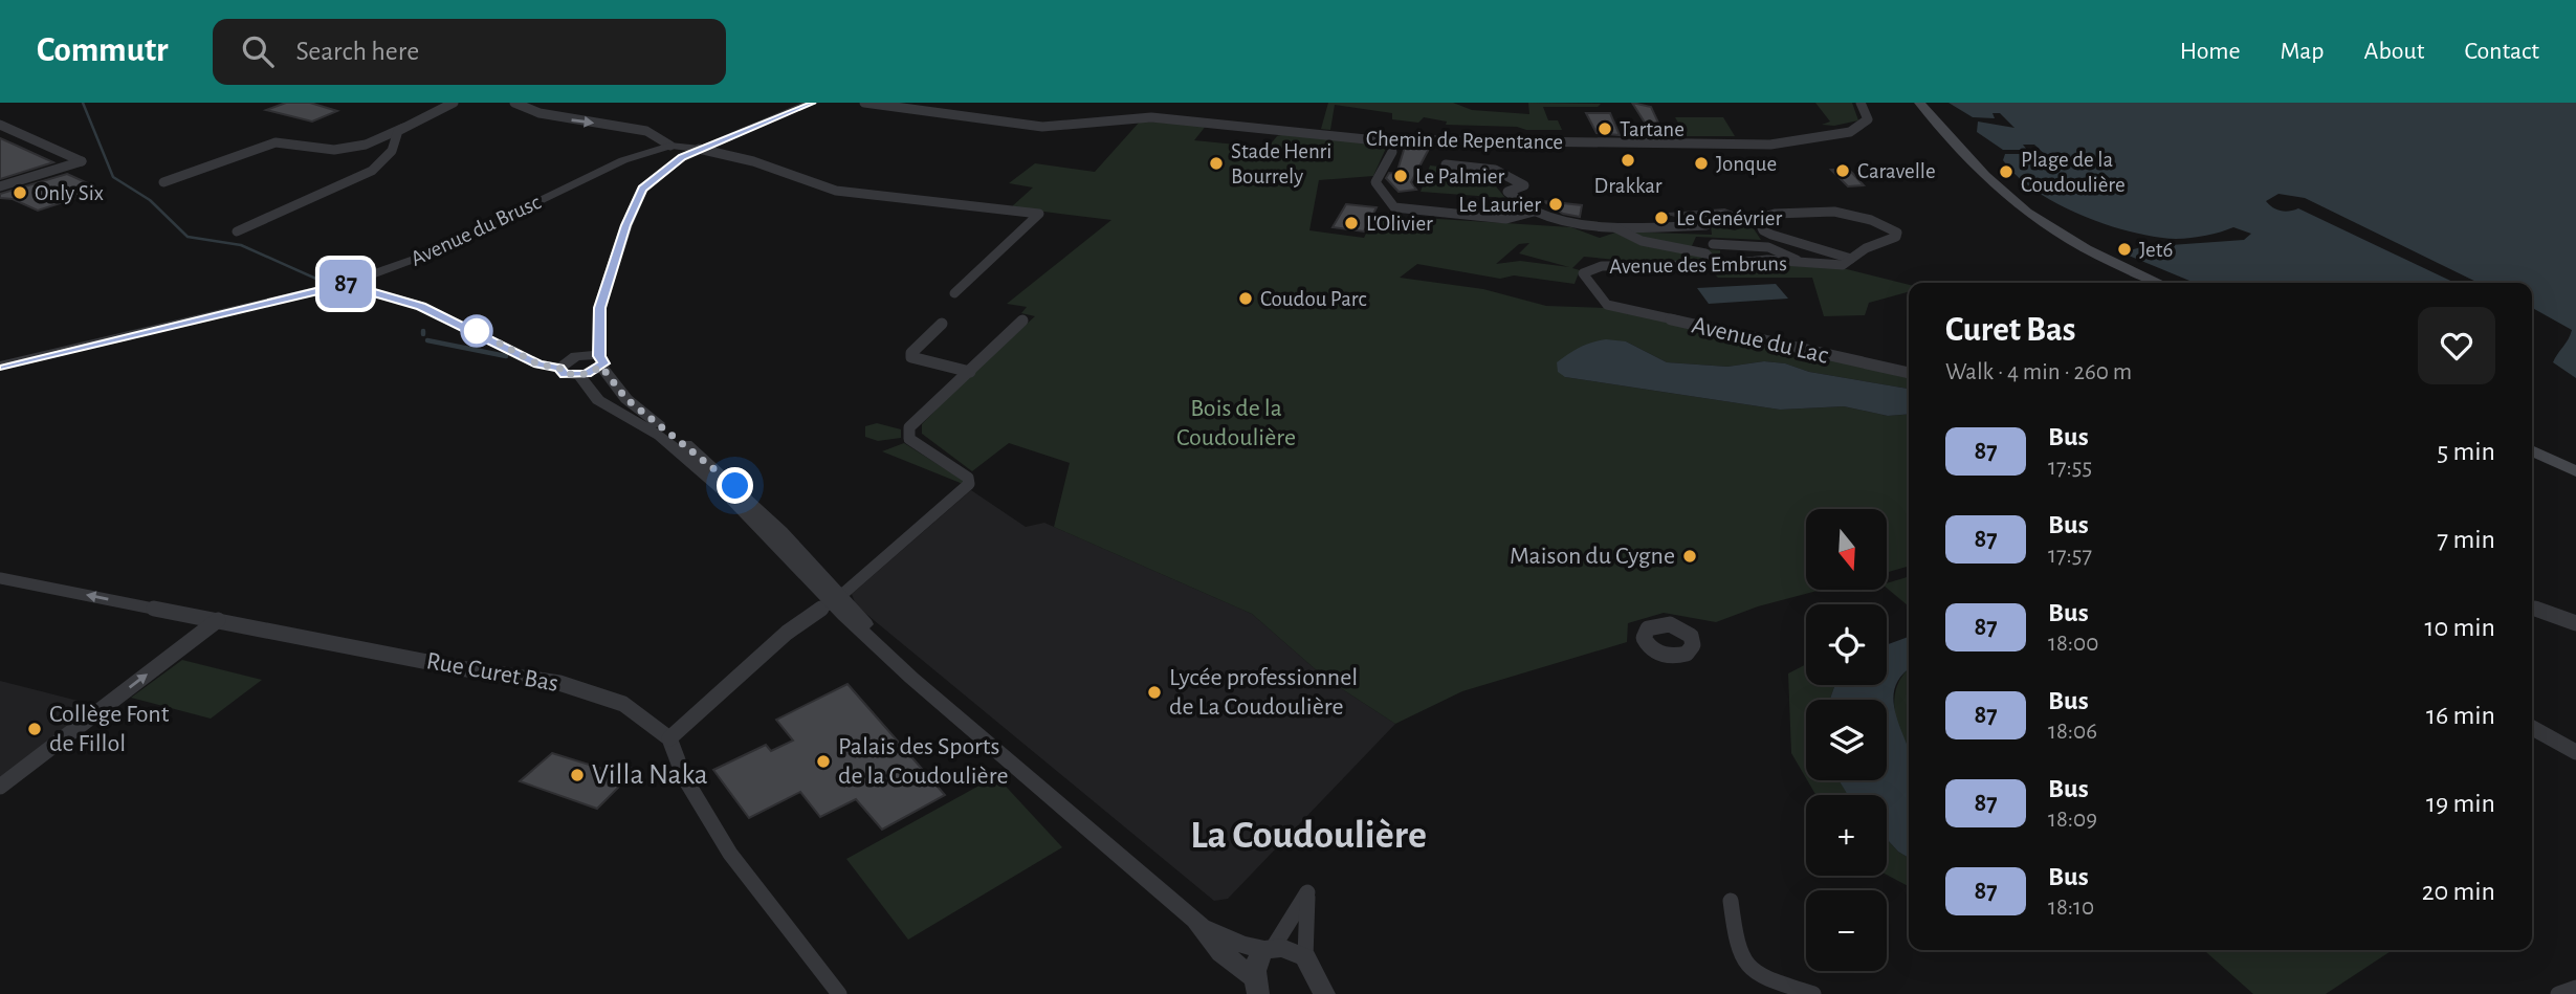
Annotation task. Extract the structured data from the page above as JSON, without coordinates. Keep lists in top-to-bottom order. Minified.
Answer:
{"streets":{"street":["Chemin de Repentance","Avenue du Brusc","Avenue des Embruns","Avenue du Lac","Rue Curet Bas"]},"crossings":[["Avenue des Embruns","Avenue du Lac"]],"districts":["La Coudoulière"],"parks":["Bois de la Coudoulière"],"places":["Tartane","Drakkar","Stade Henri Bourrely","Jonque","Caravelle","Plage de la Coudoulière","Le Palmier","Only Six","Le Laurier","Le Genévrier","L'Olivier","Jet6","Coudou Parc","Maison du Cygne","Lycée professionnel de La Coudoulière","Collège Font de Fillol","Palais des Sports de la Coudoulière","Villa Naka"],"lines":["bus line 87"],"north":"bottom","page":{"header":"Commutr","search":"Search here","nav":["Home","Map","About","Contact"],"on_map":"87","heading":["Curet Bas","Walk · 4 min · 260 m"],"list":[{"mark":"87","name":"Bus","note":"17:55","value":"5 min"},{"mark":"87","name":"Bus","note":"17:57","value":"7 min"},{"mark":"87","name":"Bus","note":"18:00","value":"10 min"},{"mark":"87","name":"Bus","note":"18:06","value":"16 min"},{"mark":"87","name":"Bus","note":"18:09","value":"19 min"},{"mark":"87","name":"Bus","note":"18:10","value":"20 min"}],"map_buttons":["+","−"]}}
